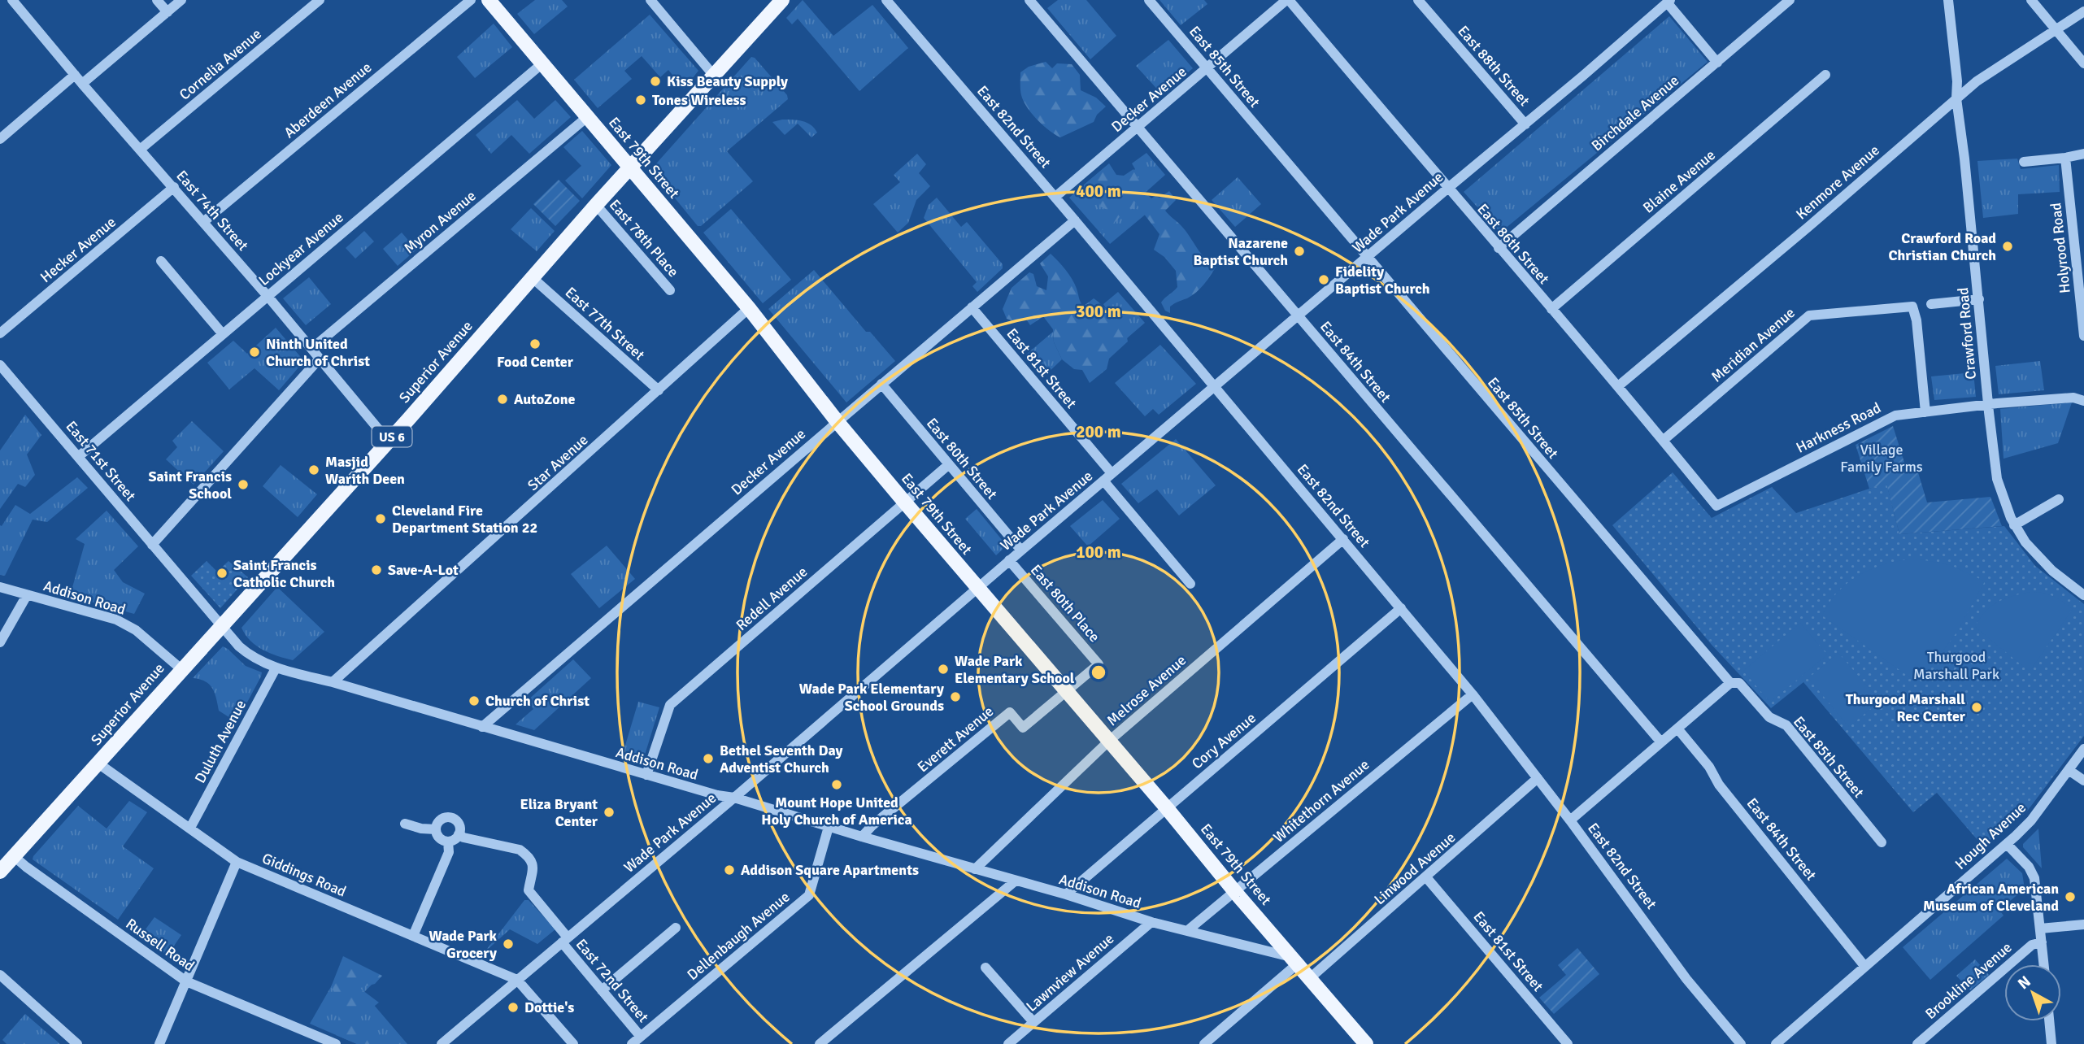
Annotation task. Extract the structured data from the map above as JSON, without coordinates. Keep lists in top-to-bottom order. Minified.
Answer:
{"streets":{"main road":["East 79th Street","Superior Avenue","US 6"],"street":["Cornelia Avenue","East 88th Street","East 85th Street","Decker Avenue","Aberdeen Avenue","Birchdale Avenue","East 82nd Street","Blaine Avenue","Kenmore Avenue","East 74th Street","Wade Park Avenue","Myron Avenue","East 78th Place","East 86th Street","Holyrood Road","Lockyear Avenue","Hecker Avenue","East 77th Street","Crawford Road","Meridian Avenue","East 84th Street","East 81st Street","Harkness Road","East 80th Street","East 71st Street","Star Avenue","Addison Road","Redell Avenue","East 80th Place","Melrose Avenue","Everett Avenue","Cory Avenue","Duluth Avenue","Whitethorn Avenue","Hough Avenue","Linwood Avenue","Giddings Road","Dellenbaugh Avenue","Russell Road","Lawnview Avenue","East 72nd Street","Brookline Avenue"]},"crossings":[["Cornelia Avenue","East 74th Street"],["East 88th Street","Wade Park Avenue"],["East 85th Street","Decker Avenue"],["East 85th Street","Wade Park Avenue"],["Decker Avenue","East 82nd Street"],["Decker Avenue","East 79th Street"],["Decker Avenue","East 86th Street"],["Decker Avenue","East 84th Street"],["Decker Avenue","East 81st Street"],["Decker Avenue","East 80th Street"],["Decker Avenue","Addison Road"],["Aberdeen Avenue","East 74th Street"],["Birchdale Avenue","East 86th Street"],["East 82nd Street","Wade Park Avenue"],["East 82nd Street","Melrose Avenue"],["East 82nd Street","Cory Avenue"],["East 82nd Street","Whitethorn Avenue"],["East 82nd Street","Linwood Avenue"],["East 79th Street","Wade Park Avenue"],["East 79th Street","Myron Avenue"],["East 79th Street","Lockyear Avenue"],["East 79th Street","Superior Avenue"],["East 79th Street","Star Avenue"],["East 79th Street","Addison Road"],["East 79th Street","Redell Avenue"],["East 79th Street","East 80th Place"],["East 79th Street","Melrose Avenue"],["East 79th Street","Everett Avenue"],["East 79th Street","Cory Avenue"],["East 79th Street","Whitethorn Avenue"],["East 79th Street","Linwood Avenue"],["Blaine Avenue","East 86th Street"],["Kenmore Avenue","East 86th Street"],["Kenmore Avenue","Crawford Road"],["East 74th Street","Myron Avenue"],["East 74th Street","Lockyear Avenue"],["East 74th Street","Hecker Avenue"],["East 74th Street","Superior Avenue"],["Wade Park Avenue","East 86th Street"],["Wade Park Avenue","East 84th Street"],["Wade Park Avenue","East 81st Street"],["Wade Park Avenue","East 80th Street"],["Wade Park Avenue","Addison Road"],["Wade Park Avenue","East 80th Place"],["Wade Park Avenue","Giddings Road"],["Wade Park Avenue","East 72nd Street"],["East 78th Place","Superior Avenue"],["East 86th Street","Meridian Avenue"],["East 86th Street","Harkness Road"],["Lockyear Avenue","East 71st Street"],["East 77th Street","Superior Avenue"],["East 77th Street","Star Avenue"],["Crawford Road","Harkness Road"],["Meridian Avenue","Harkness Road"],["Superior Avenue","East 71st Street"],["Superior Avenue","Addison Road"],["Superior Avenue","Giddings Road"],["Superior Avenue","Russell Road"],["East 84th Street","Hough Avenue"],["East 81st Street","Linwood Avenue"],["East 80th Street","Redell Avenue"],["East 71st Street","Addison Road"],["Star Avenue","Addison Road"],["Addison Road","Redell Avenue"],["Addison Road","Melrose Avenue"],["Addison Road","Everett Avenue"],["Addison Road","Cory Avenue"],["Addison Road","Duluth Avenue"],["Addison Road","Whitethorn Avenue"],["Addison Road","Dellenbaugh Avenue"],["Addison Road","Lawnview Avenue"],["East 80th Place","Everett Avenue"],["Duluth Avenue","Giddings Road"],["Dellenbaugh Avenue","East 72nd Street"]],"parks":["Village Family Farms","Thurgood Marshall Park"],"places":["Kiss Beauty Supply","Tones Wireless","Crawford Road Christian Church","Nazarene Baptist Church","Fidelity Baptist Church","Food Center","Ninth United Church of Christ","AutoZone","Masjid Warith Deen","Saint Francis School","Cleveland Fire Department Station 22","Save-A-Lot","Saint Francis Catholic Church","Wade Park Elementary School","Wade Park Elementary School Grounds","Church of Christ","Thurgood Marshall Rec Center","Bethel Seventh Day Adventist Church","Mount Hope United Holy Church of America","Eliza Bryant Center","Addison Square Apartments","African American Museum of Cleveland","Wade Park Grocery","Dottie's"],"north":"top left","rings":["400 m","300 m","200 m","100 m"]}
